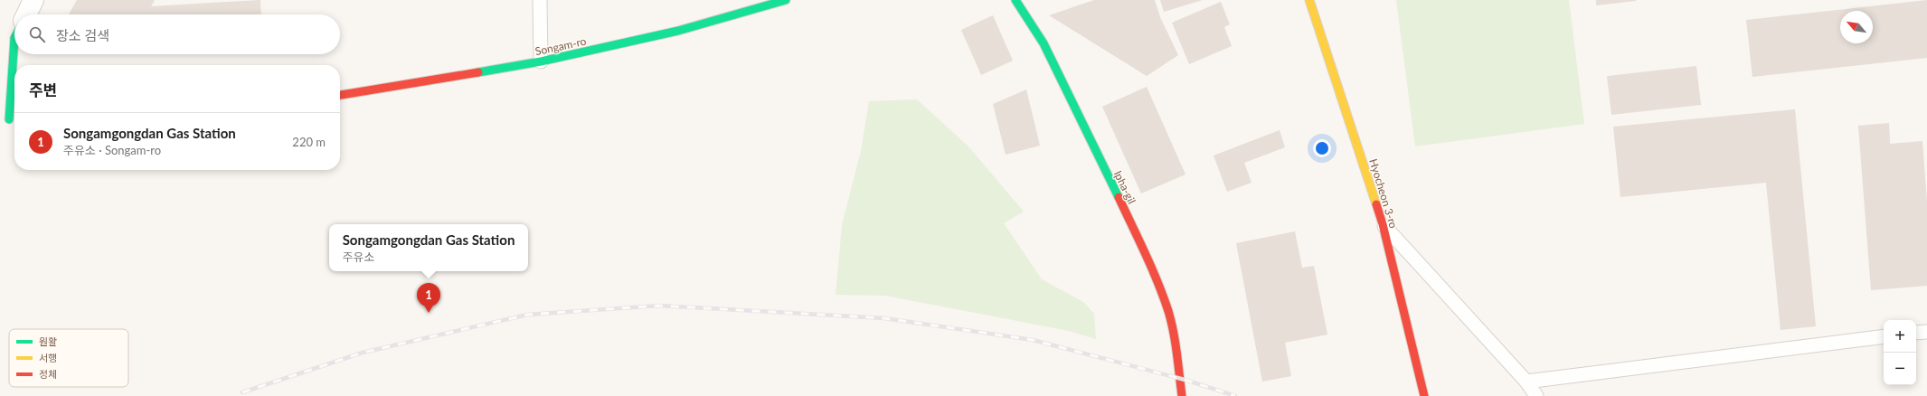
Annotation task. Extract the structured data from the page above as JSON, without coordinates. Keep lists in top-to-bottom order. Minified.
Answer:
{"streets":{"street":["Songam-ro","Ipha-gil","Hyocheon 3-ro"]},"legend":["원활","서행","정체"],"north":"top left","page":{"search":"장소 검색","heading":"주변","list":[{"mark":"1","name":"Songamgongdan Gas Station","note":"주유소 · Songam-ro","value":"220 m"}],"popup":["Songamgongdan Gas Station","주유소"],"pins":"1","map_buttons":["+","−"]}}
